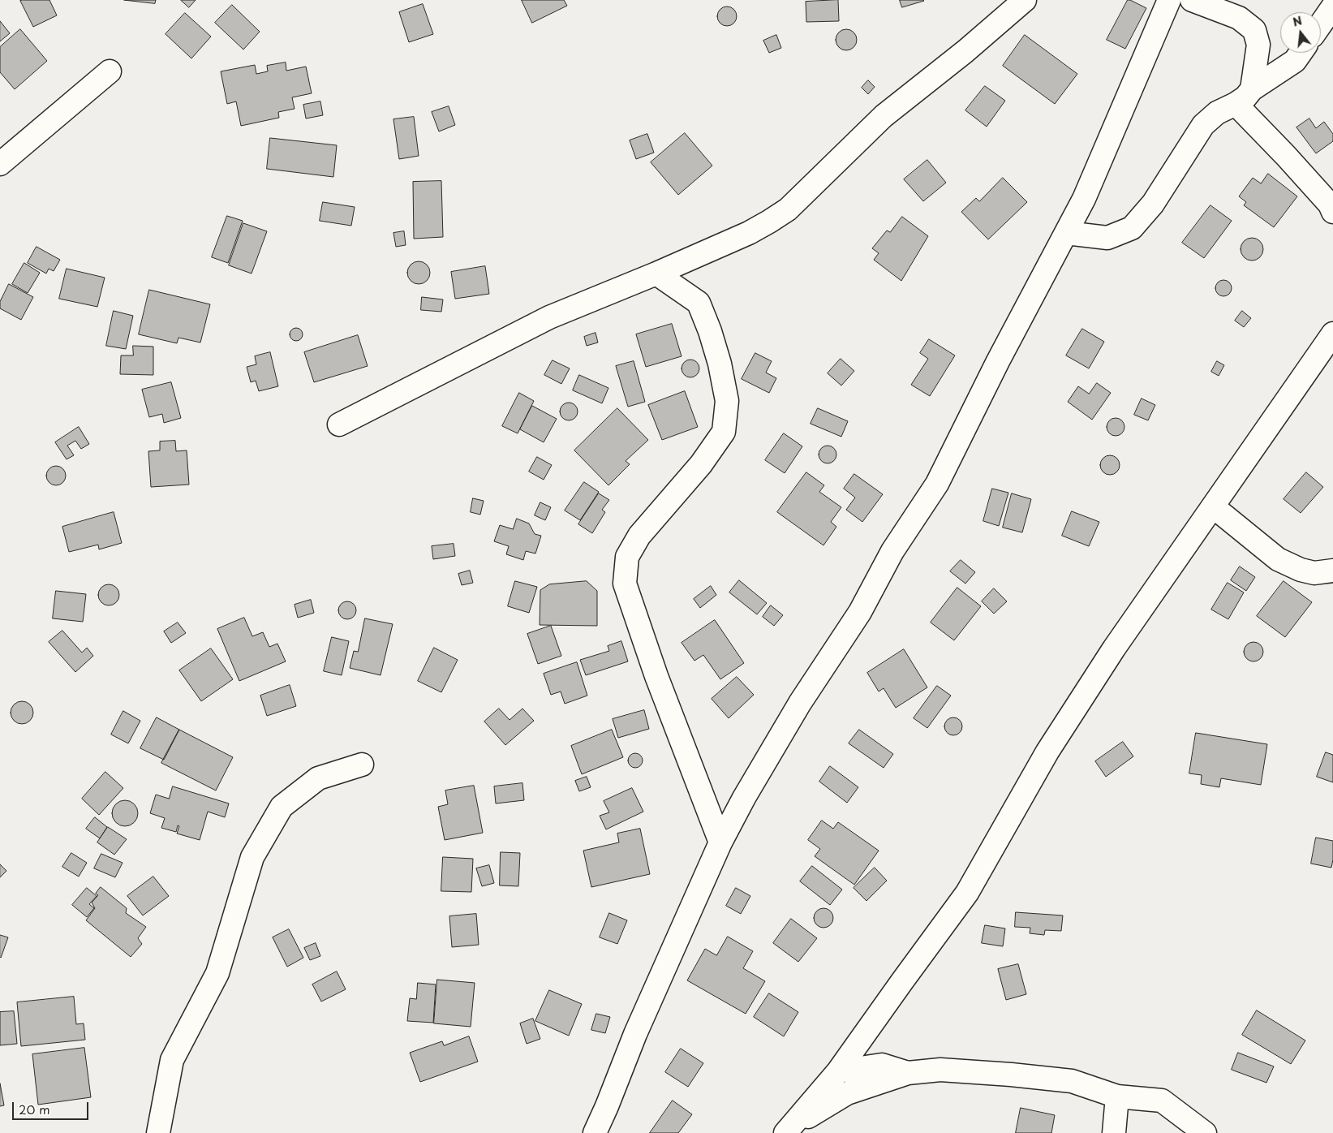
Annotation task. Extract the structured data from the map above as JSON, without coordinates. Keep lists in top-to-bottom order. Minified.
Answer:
{"scale_bar":"20 m","north":"top"}
